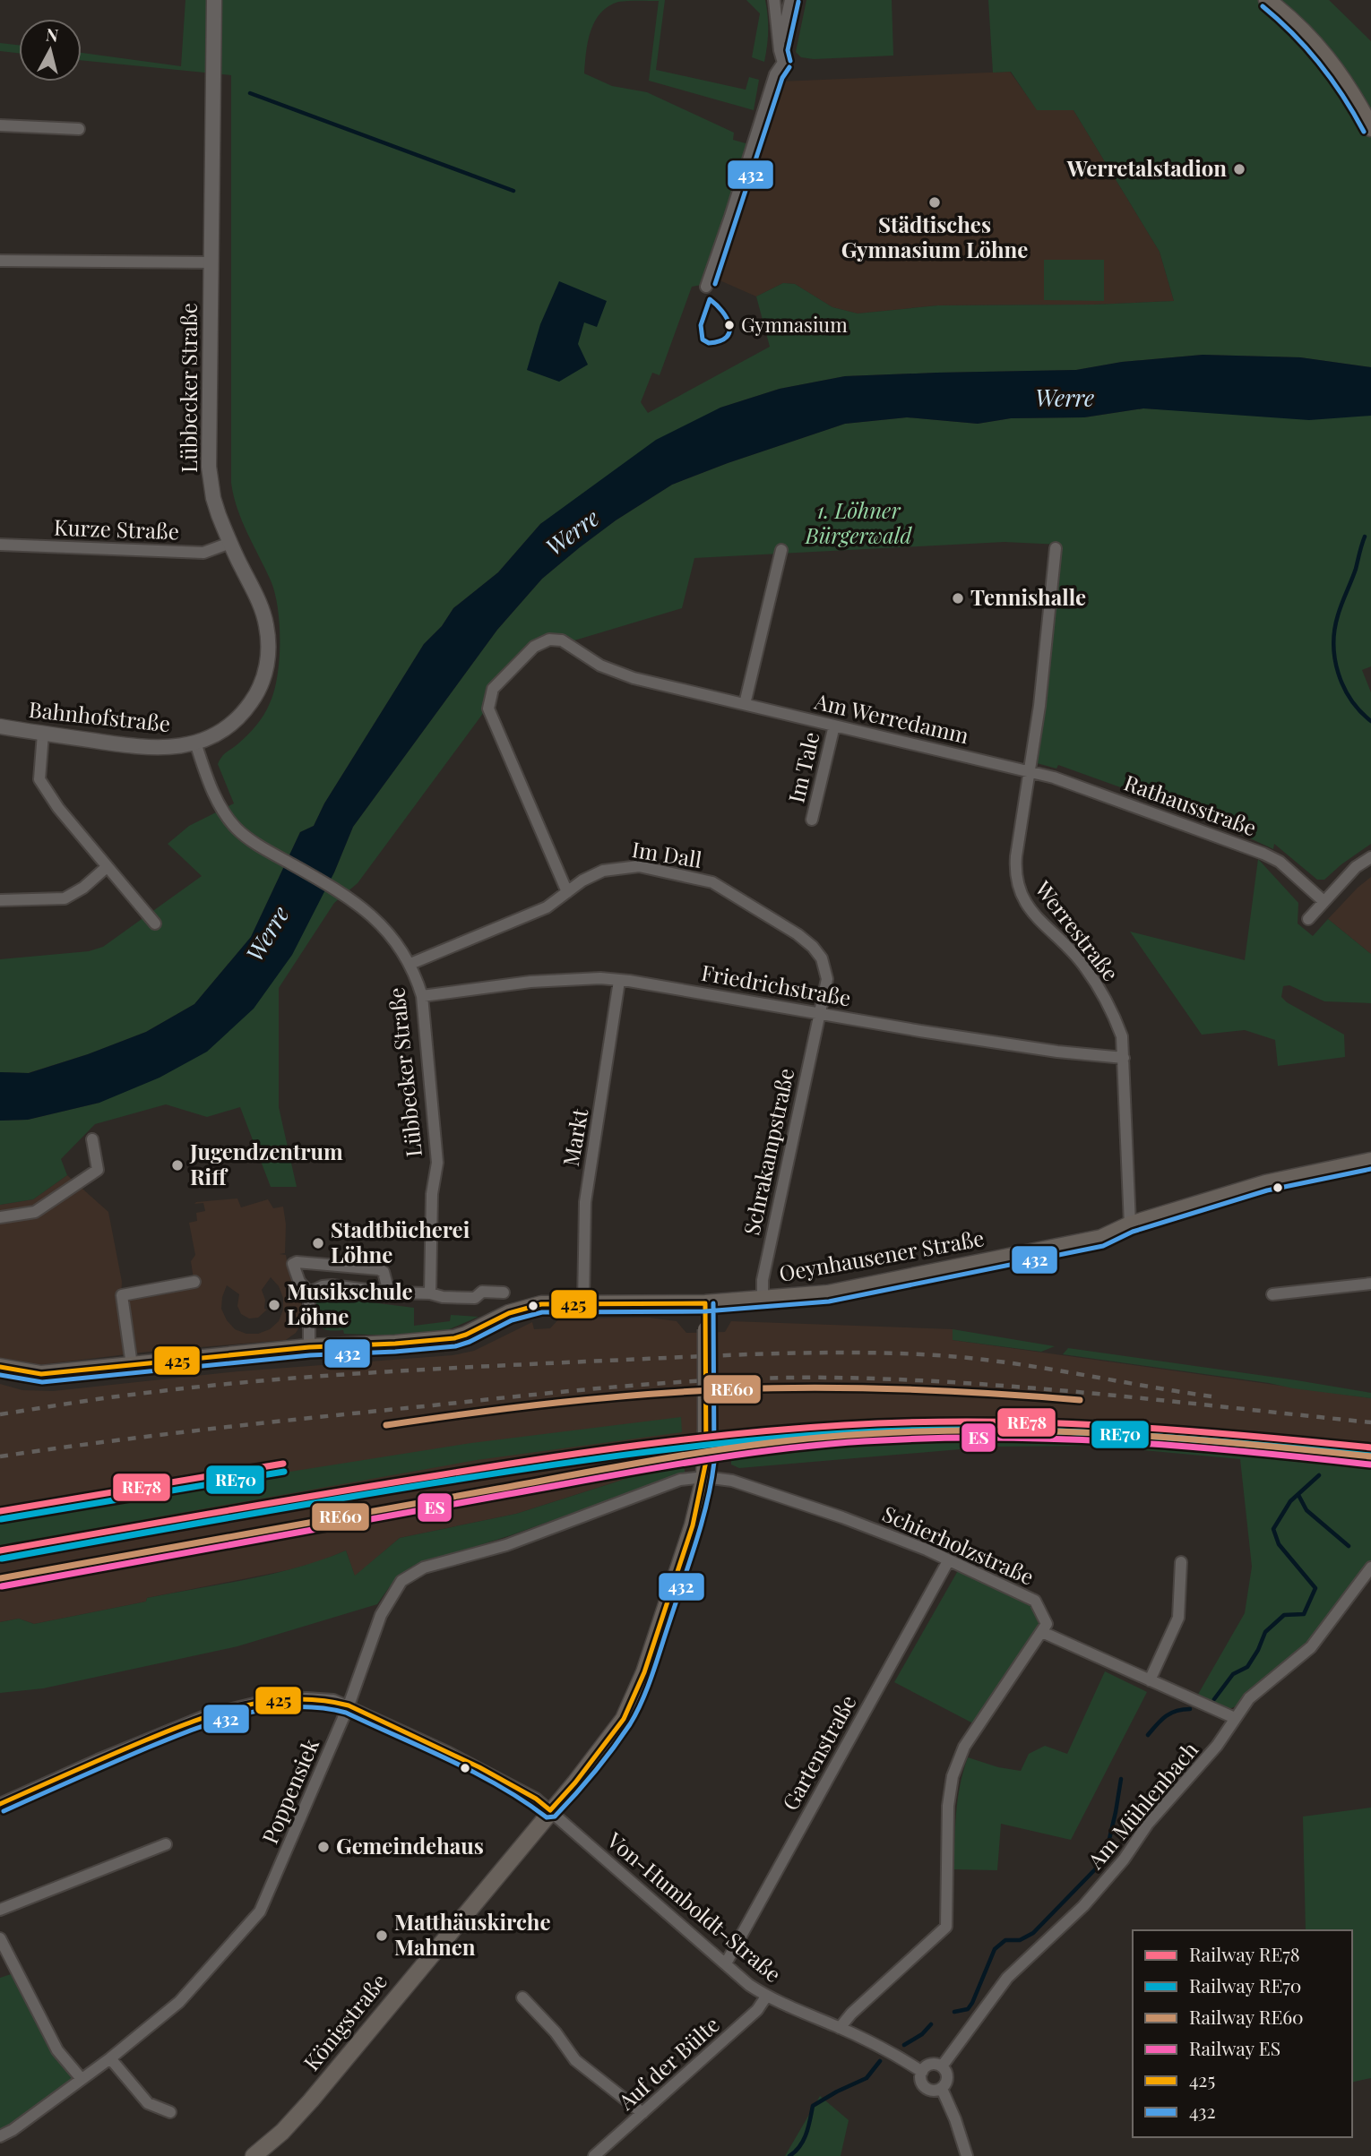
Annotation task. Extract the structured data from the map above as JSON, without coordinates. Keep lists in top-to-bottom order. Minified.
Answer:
{"streets":{"main road":["Oeynhausener Straße","Königstraße"],"street":["Lübbecker Straße","Kurze Straße","Bahnhofstraße","Am Werredamm","Im Tale","Rathausstraße","Im Dall","Werrestraße","Friedrichstraße","Markt","Schrakampstraße","Schierholzstraße","Gartenstraße","Poppensiek","Am Mühlenbach","Von-Humboldt-Straße","Auf der Bülte"]},"crossings":[["Lübbecker Straße","Kurze Straße"],["Lübbecker Straße","Bahnhofstraße"],["Lübbecker Straße","Im Dall"],["Lübbecker Straße","Friedrichstraße"],["Am Werredamm","Im Tale"],["Am Werredamm","Rathausstraße"],["Am Werredamm","Im Dall"],["Am Werredamm","Werrestraße"],["Rathausstraße","Werrestraße"],["Im Dall","Friedrichstraße"],["Im Dall","Schrakampstraße"],["Werrestraße","Friedrichstraße"],["Werrestraße","Oeynhausener Straße"],["Friedrichstraße","Markt"],["Friedrichstraße","Schrakampstraße"],["Markt","Oeynhausener Straße"],["Schrakampstraße","Oeynhausener Straße"],["Oeynhausener Straße","Königstraße"],["Schierholzstraße","Gartenstraße"],["Schierholzstraße","Poppensiek"],["Schierholzstraße","Königstraße"],["Gartenstraße","Von-Humboldt-Straße"],["Poppensiek","Von-Humboldt-Straße"],["Poppensiek","Königstraße"],["Am Mühlenbach","Von-Humboldt-Straße"],["Von-Humboldt-Straße","Königstraße"],["Von-Humboldt-Straße","Auf der Bülte"]],"water":["Werre"],"parks":["1. Löhner Bürgerwald"],"places":["Werretalstadion","Städtisches Gymnasium Löhne","Gymnasium","Tennishalle","Jugendzentrum Riff","Stadtbücherei Löhne","Musikschule Löhne","Gemeindehaus","Matthäuskirche Mahnen"],"lines":["transit line 432","transit line 425","rail line RE60","rail line RE78","rail line RE70","rail line ES"],"legend":["Railway RE78","Railway RE70","Railway RE60","Railway ES","425","432"],"north":"top"}
